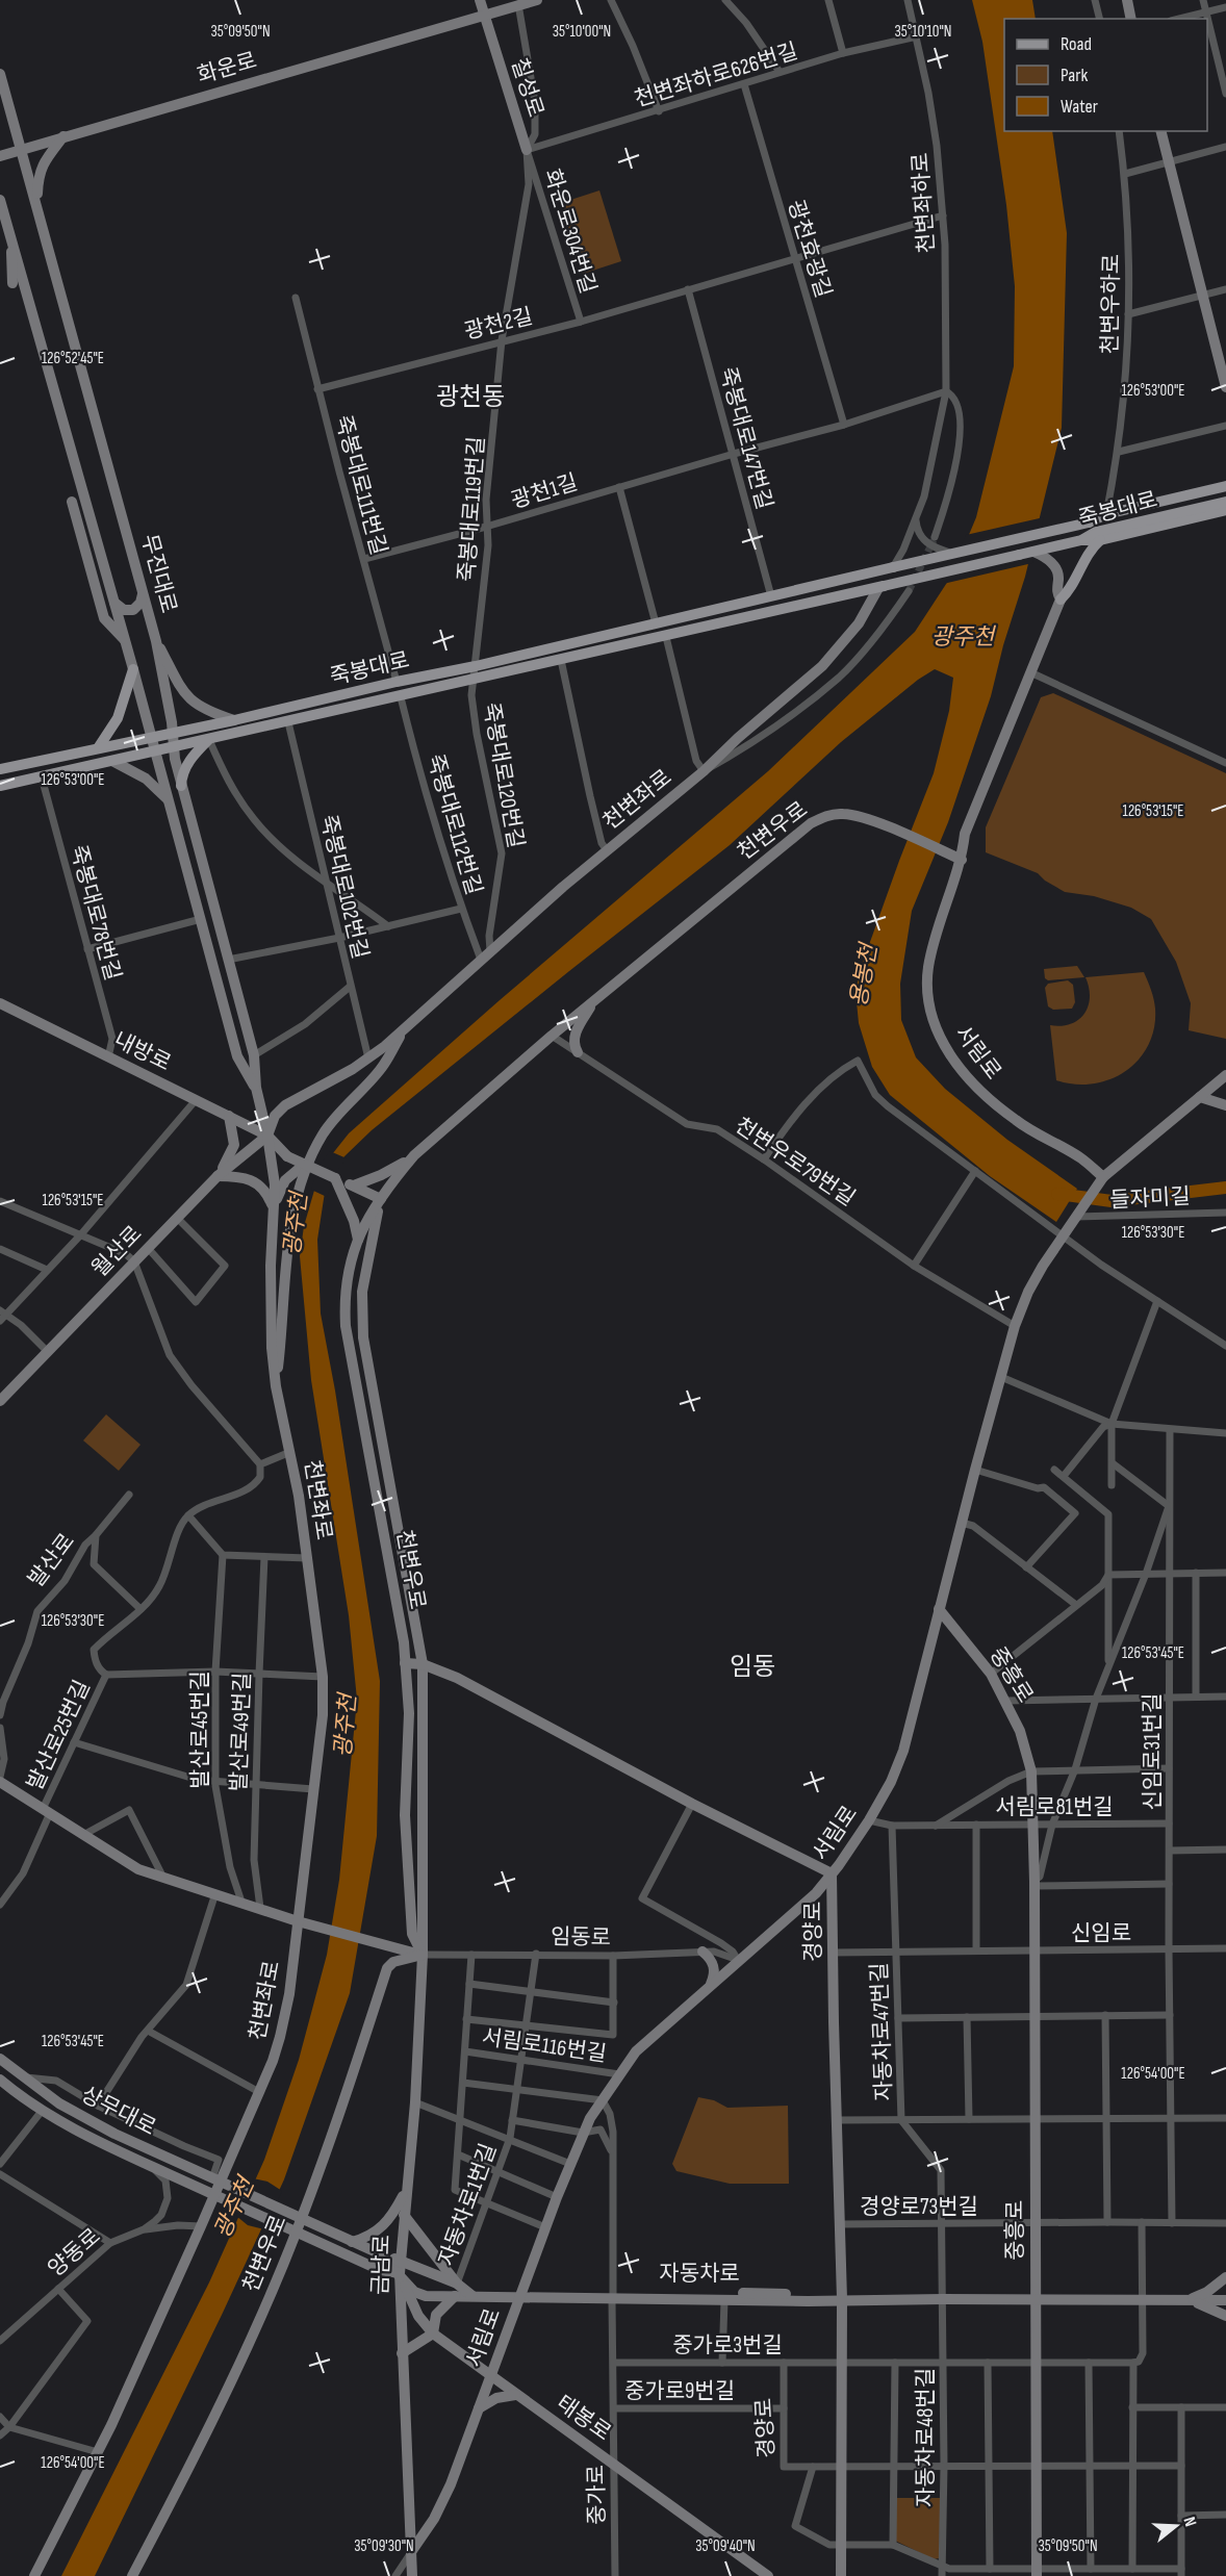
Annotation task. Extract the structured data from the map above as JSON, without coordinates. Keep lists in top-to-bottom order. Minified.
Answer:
{"streets":{"main road":["죽봉대로"],"street":["화운로","천변좌하로626번길","칠성로","천변좌하로","화운로304번길","광천효광길","천변우하로","광천2길","죽봉대로147번길","죽봉대로111번길","광천1길","죽봉대로119번길","무진대로","죽봉대로120번길","천변좌로","죽봉대로112번길","천변우로","죽봉대로102번길","죽봉대로78번길","내방로","서림로","천변우로79번길","들자미길","월산로","발산로","중흥로","발산로45번길","발산로49번길","발산로25번길","신임로31번길","서림로81번길","경양로","신임로","임동로","자동차로47번길","서림로116번길","상무대로","자동차로1번길","경양로73번길","양동로","금남로","자동차로","중가로3번길","중가로9번길","태봉로","자동차로48번길","중가로"]},"crossings":[["화운로","칠성로"],["화운로","화운로304번길"],["화운로","무진대로"],["천변좌하로626번길","칠성로"],["천변좌하로626번길","천변좌하로"],["천변좌하로626번길","화운로304번길"],["천변좌하로626번길","광천효광길"],["칠성로","화운로304번길"],["천변좌하로","광천2길"],["천변좌하로","광천1길"],["천변좌하로","죽봉대로"],["화운로304번길","광천2길"],["화운로304번길","죽봉대로119번길"],["광천효광길","광천2길"],["광천효광길","광천1길"],["광천2길","죽봉대로147번길"],["광천2길","죽봉대로111번길"],["광천2길","죽봉대로119번길"],["죽봉대로147번길","광천1길"],["죽봉대로147번길","죽봉대로"],["죽봉대로111번길","광천1길"],["죽봉대로111번길","죽봉대로"],["광천1길","죽봉대로119번길"],["죽봉대로119번길","죽봉대로"],["죽봉대로119번길","죽봉대로120번길"],["죽봉대로","무진대로"],["죽봉대로","죽봉대로120번길"],["죽봉대로","천변좌로"],["죽봉대로","죽봉대로112번길"],["죽봉대로","죽봉대로102번길"],["죽봉대로","죽봉대로78번길"],["무진대로","천변좌로"],["무진대로","내방로"],["무진대로","월산로"],["죽봉대로120번길","천변좌로"],["죽봉대로120번길","죽봉대로112번길"],["천변좌로","죽봉대로112번길"],["천변좌로","죽봉대로102번길"],["천변좌로","내방로"],["천변좌로","월산로"],["천변좌로","상무대로"],["천변우로","서림로"],["천변우로","천변우로79번길"],["천변우로","경양로"],["천변우로","임동로"],["천변우로","상무대로"],["천변우로","금남로"],["죽봉대로78번길","내방로"],["내방로","월산로"],["서림로","천변우로79번길"],["서림로","들자미길"],["서림로","중흥로"],["서림로","서림로81번길"],["서림로","경양로"],["서림로","임동로"],["서림로","서림로116번길"],["서림로","금남로"],["서림로","자동차로"],["서림로","태봉로"],["서림로","중가로"],["중흥로","신임로31번길"],["중흥로","서림로81번길"],["중흥로","신임로"],["중흥로","경양로73번길"],["중흥로","자동차로"],["중흥로","중가로3번길"],["신임로31번길","서림로81번길"],["신임로31번길","신임로"],["신임로31번길","경양로73번길"],["서림로81번길","신임로"],["서림로81번길","자동차로47번길"],["경양로","신임로"],["경양로","경양로73번길"],["경양로","자동차로"],["경양로","중가로3번길"],["경양로","중가로9번길"],["신임로","자동차로47번길"],["임동로","자동차로1번길"],["임동로","금남로"],["자동차로47번길","경양로73번길"],["자동차로47번길","자동차로"],["자동차로47번길","자동차로48번길"],["서림로116번길","자동차로1번길"],["상무대로","양동로"],["금남로","자동차로"],["금남로","태봉로"],["자동차로","태봉로"],["자동차로","자동차로48번길"],["자동차로","중가로"],["중가로3번길","자동차로48번길"],["중가로3번길","중가로"],["중가로9번길","중가로"],["태봉로","중가로"]],"districts":["광천동","임동"],"water":["광주천","용봉천"],"legend":["Road","Park","Water"],"north":"right","coordinates":["35°09'50\"N","35°10'00\"N","35°10'10\"N","126°52'45\"E","126°53'00\"E","126°53'15\"E","126°53'30\"E","126°53'45\"E","126°54'00\"E","35°09'30\"N","35°09'40\"N"]}
